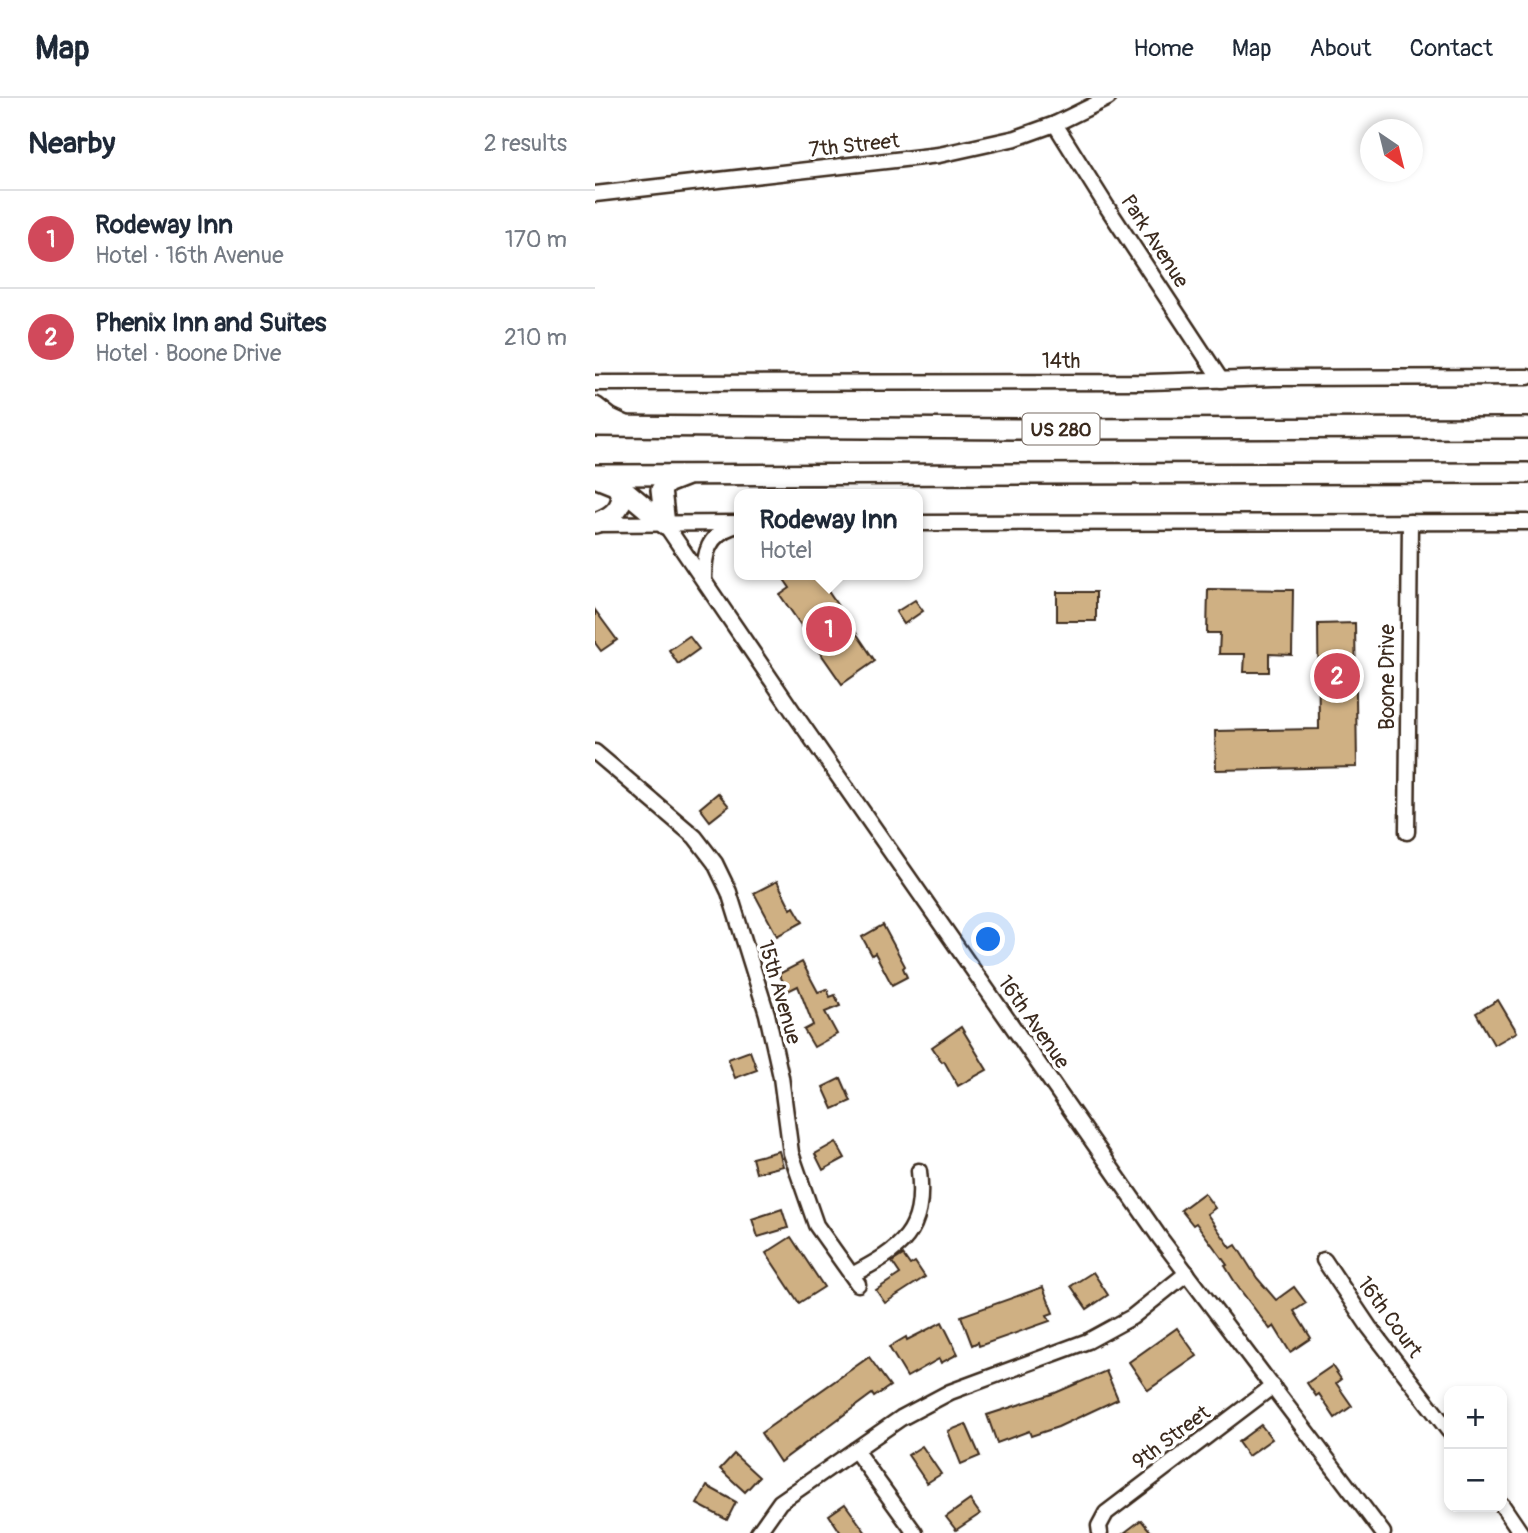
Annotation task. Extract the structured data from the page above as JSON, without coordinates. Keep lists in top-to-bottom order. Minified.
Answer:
{"streets":{"highway":["US 280"],"street":["7th Street","Park Avenue","14th","Boone Drive","15th Avenue","16th Avenue","16th Court","9th Street"]},"crossings":[["7th Street","Park Avenue"],["Park Avenue","14th"],["16th Avenue","9th Street"]],"north":"bottom right","page":{"header":"Map","nav":["Home","Map","About","Contact"],"heading":["Nearby","2 results"],"list":[{"mark":"1","name":"Rodeway Inn","note":"Hotel · 16th Avenue","value":"170 m"},{"mark":"2","name":"Phenix Inn and Suites","note":"Hotel · Boone Drive","value":"210 m"}],"popup":["Rodeway Inn","Hotel"],"pins":["1","2"],"map_buttons":["+","−"]}}
